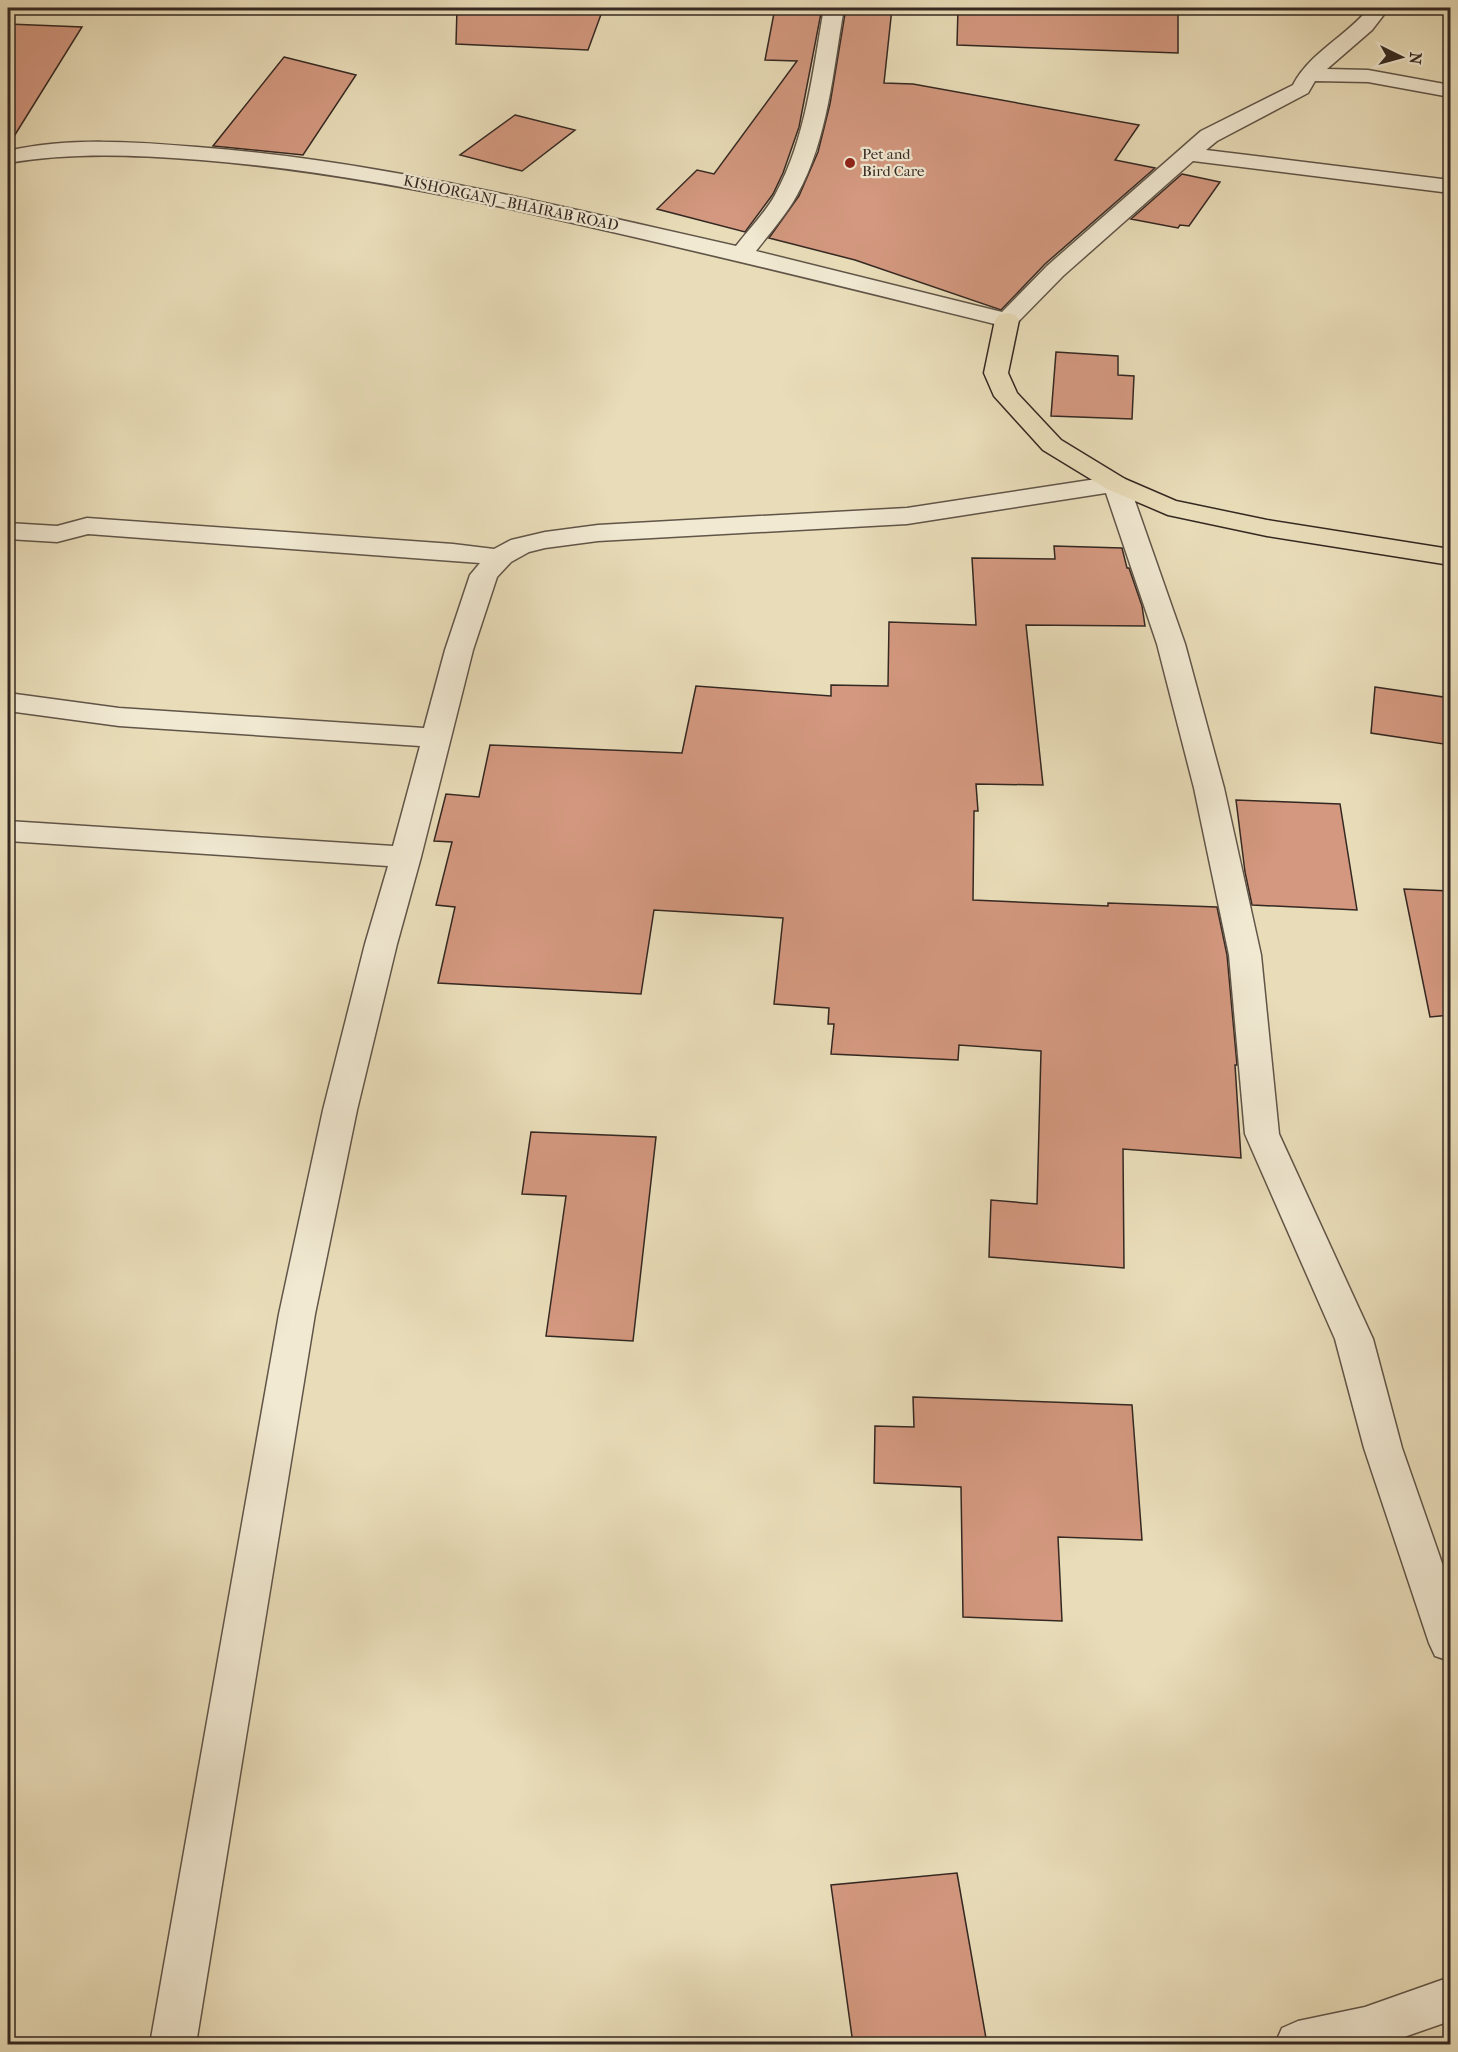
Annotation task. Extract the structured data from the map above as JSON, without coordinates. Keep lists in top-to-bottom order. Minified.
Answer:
{"streets":{"street":["KISHORGANJ - BHAIRAB ROAD"]},"places":["Pet and Bird Care"],"north":"right"}
